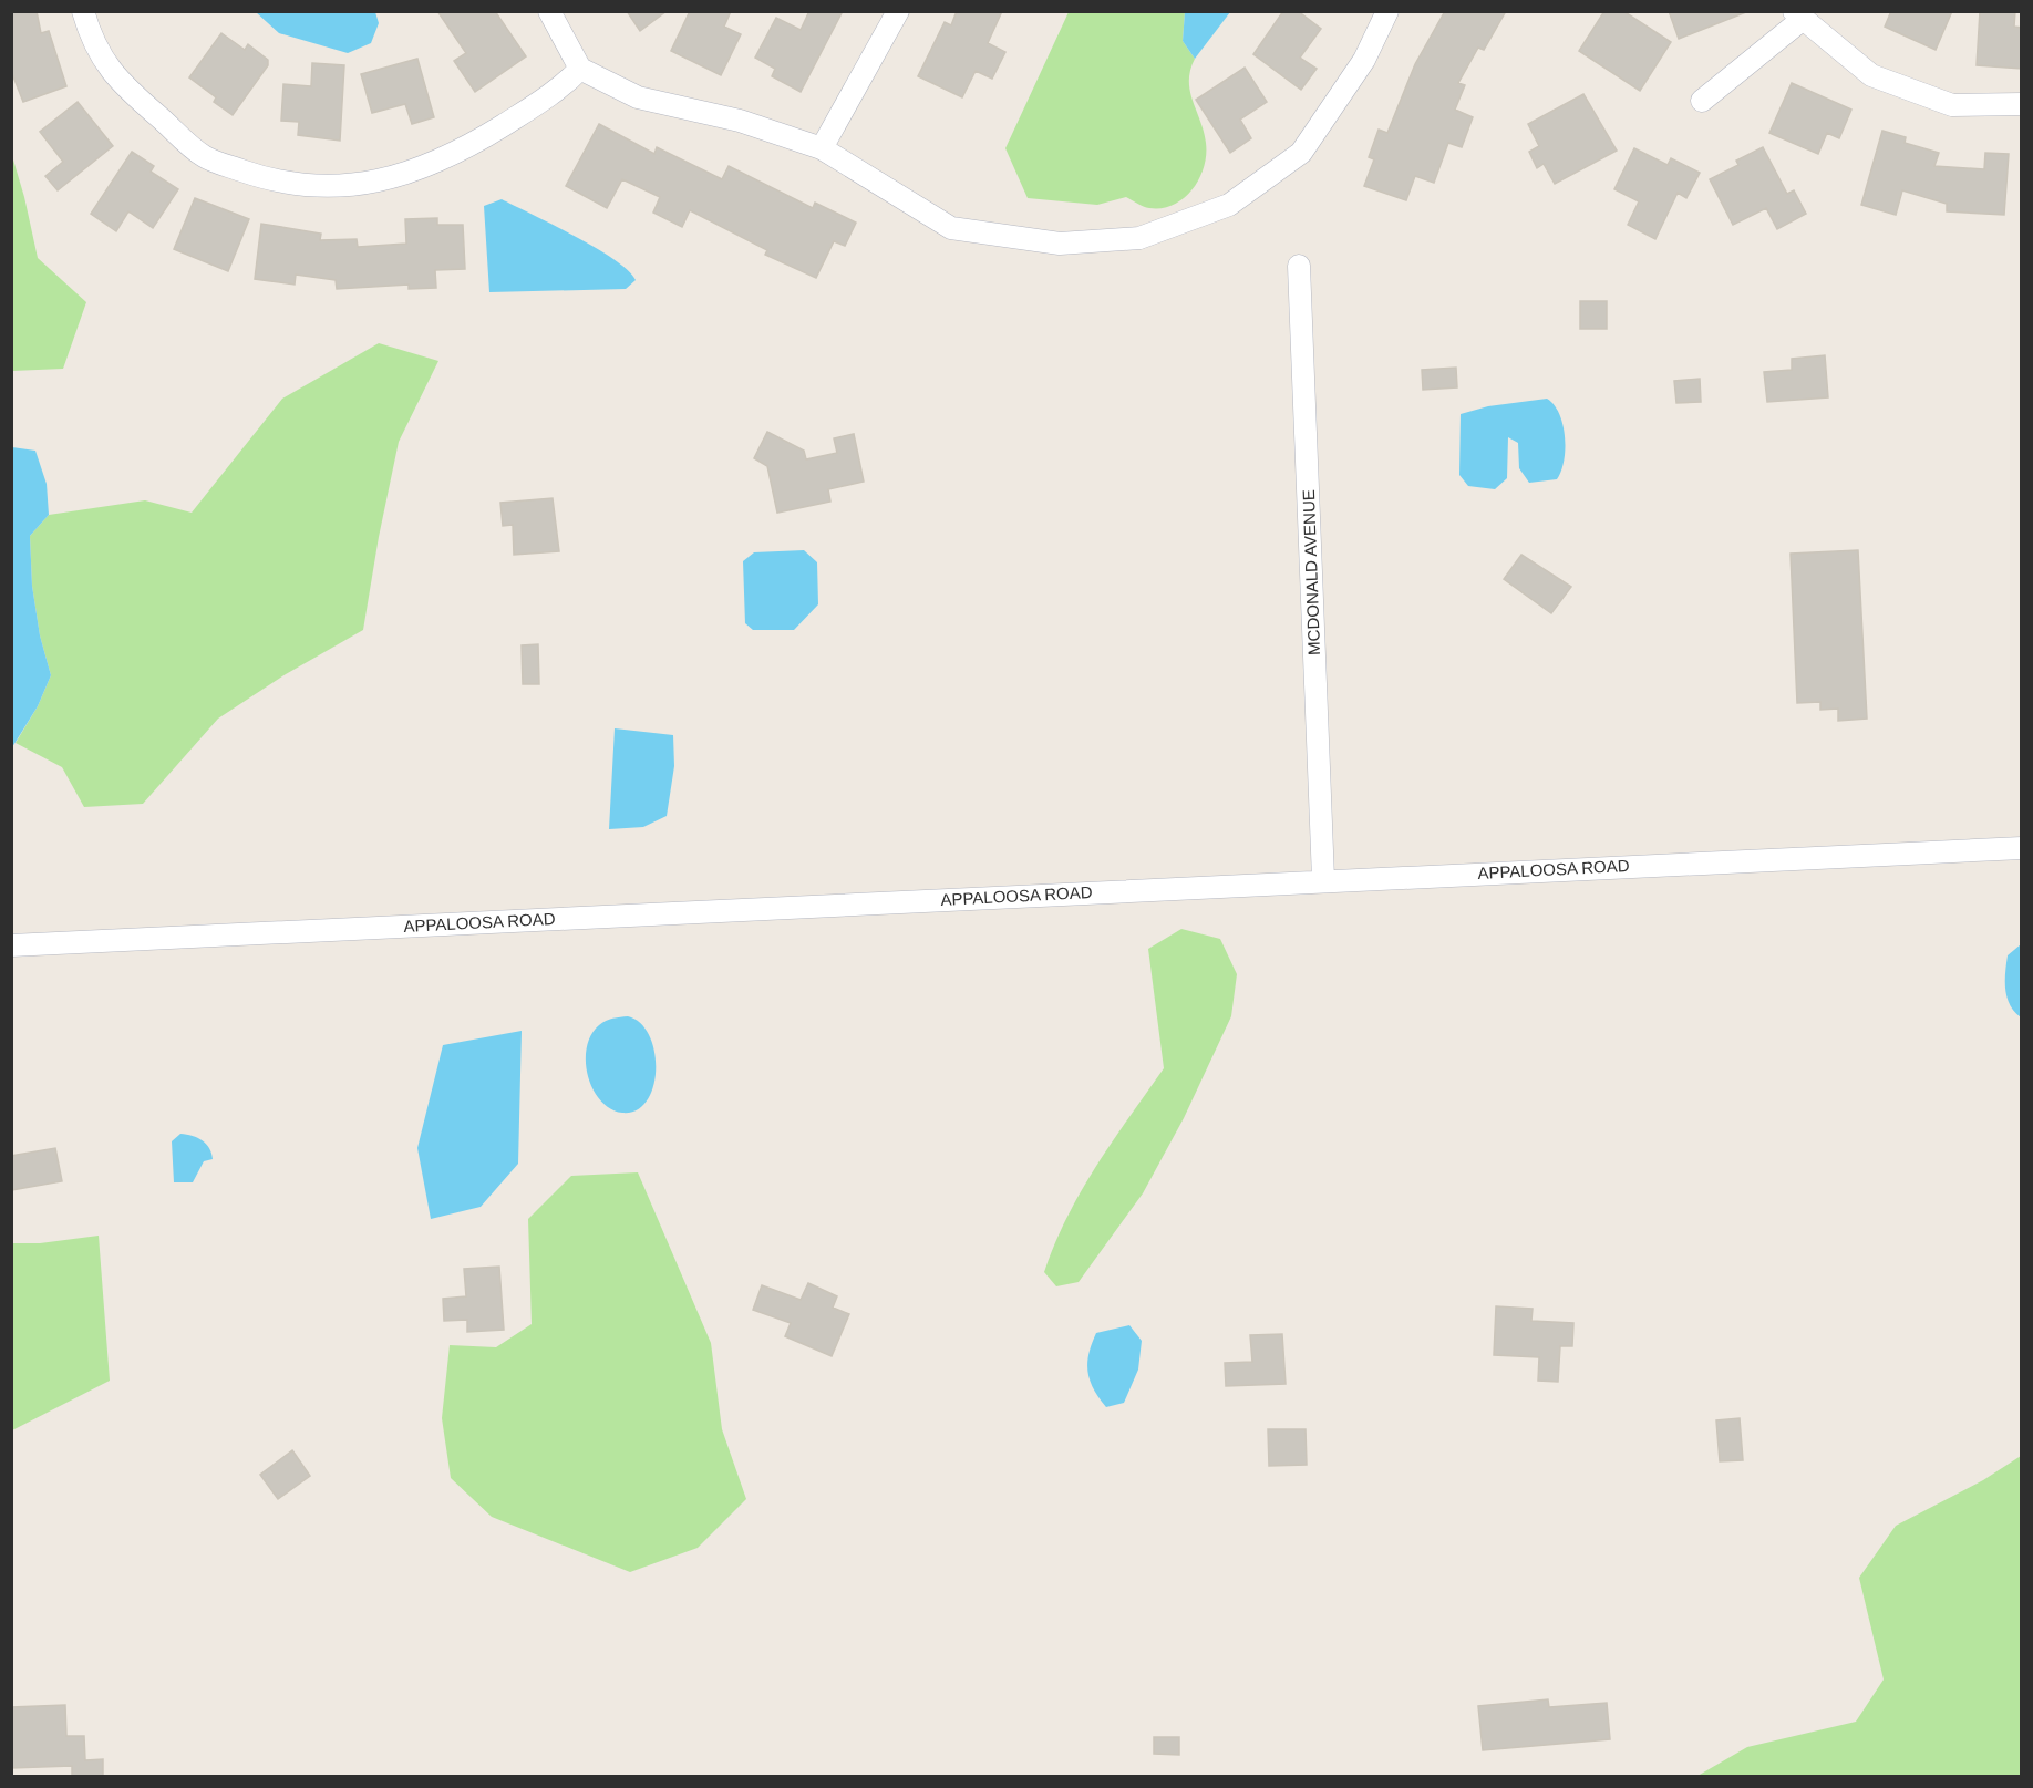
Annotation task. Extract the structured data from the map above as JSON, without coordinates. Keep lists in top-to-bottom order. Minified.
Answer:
{"streets":{"street":["MCDONALD AVENUE","APPALOOSA ROAD"]},"crossings":[["MCDONALD AVENUE","APPALOOSA ROAD"]]}
